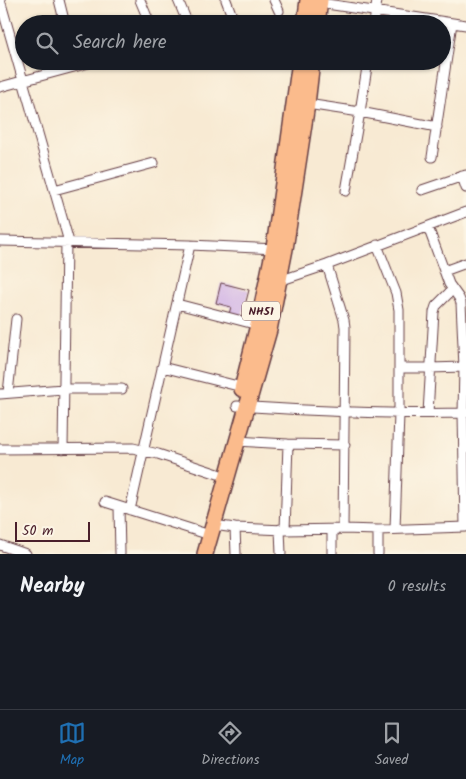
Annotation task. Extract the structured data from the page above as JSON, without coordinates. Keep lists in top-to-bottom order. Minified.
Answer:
{"streets":{"highway":["NH51"]},"scale_bar":"50 m","page":{"search":"Search here","scale":"50 m","heading":["Nearby","0 results"],"nav":["Map","Directions","Saved"]}}
